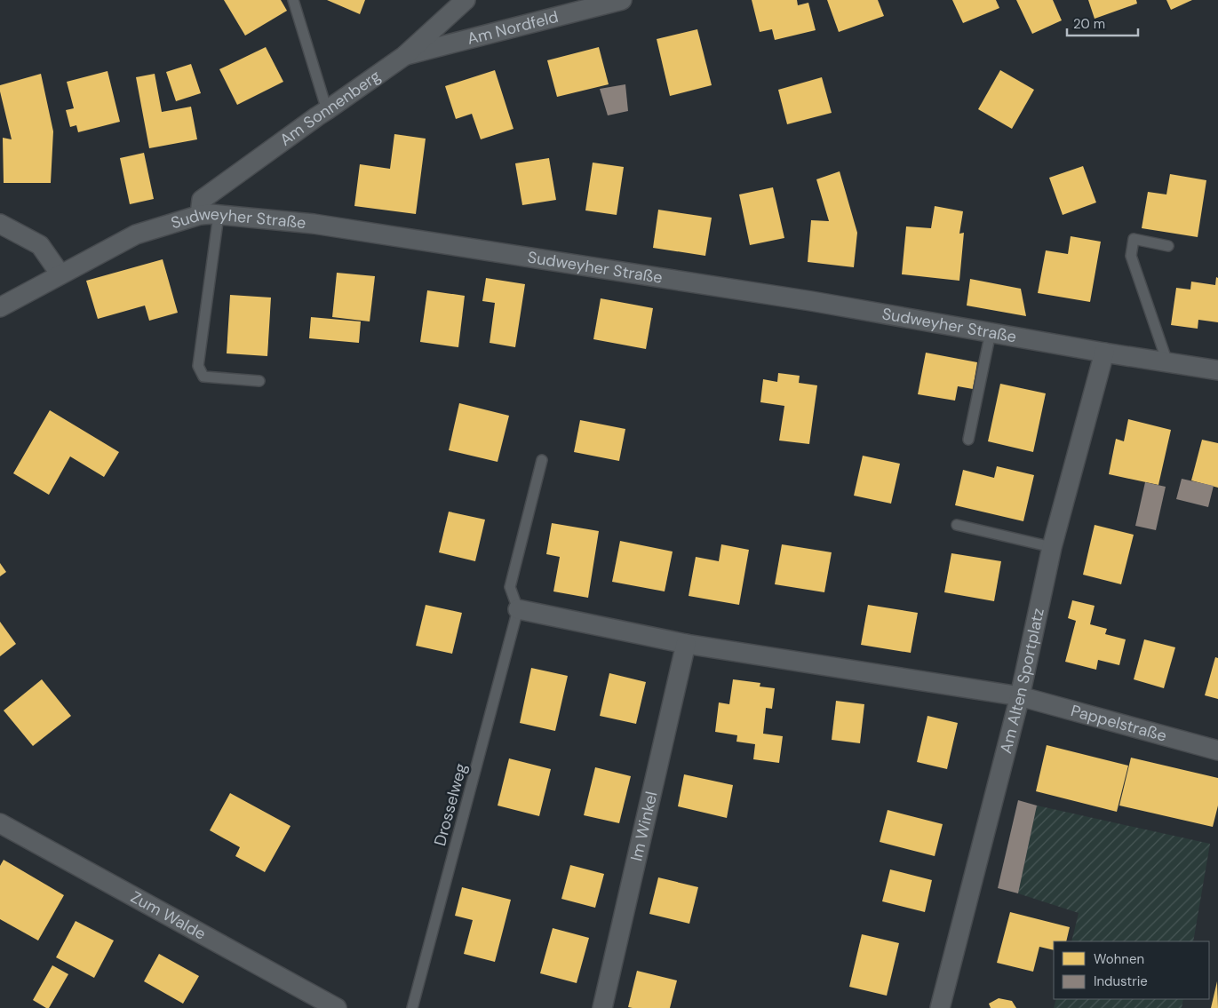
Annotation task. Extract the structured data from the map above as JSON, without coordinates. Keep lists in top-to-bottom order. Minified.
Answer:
{"streets":{"street":["Am Nordfeld","Am Sonnenberg","Sudweyher Straße","Am Alten Sportplatz","Pappelstraße","Im Winkel","Zum Walde"],"lane":["Drosselweg"]},"crossings":[["Am Nordfeld","Am Sonnenberg"],["Am Sonnenberg","Sudweyher Straße"],["Sudweyher Straße","Am Alten Sportplatz"],["Am Alten Sportplatz","Pappelstraße"]],"legend":["Wohnen","Industrie"],"scale_bar":"20 m"}
